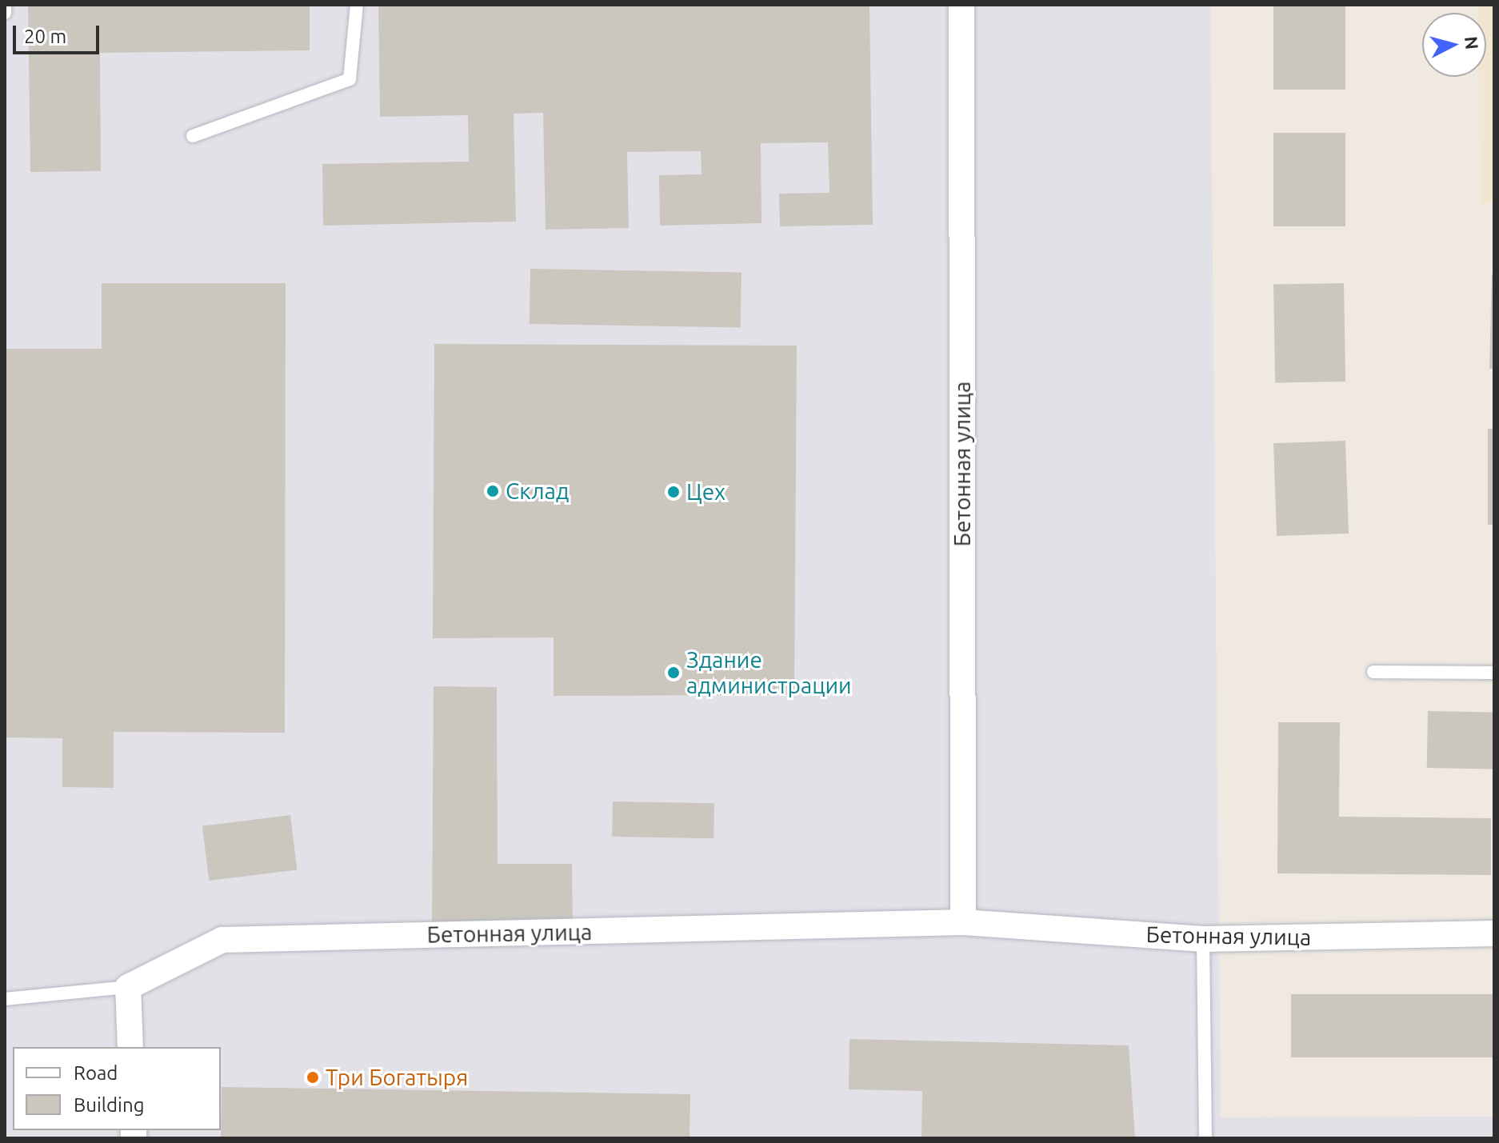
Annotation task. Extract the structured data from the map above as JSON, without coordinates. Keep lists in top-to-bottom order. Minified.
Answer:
{"streets":{"street":["Бетонная улица"]},"places":["Склад","Цех","Здание администрации","Три Богатыря"],"legend":["Road","Building"],"scale_bar":"20 m","north":"right"}
